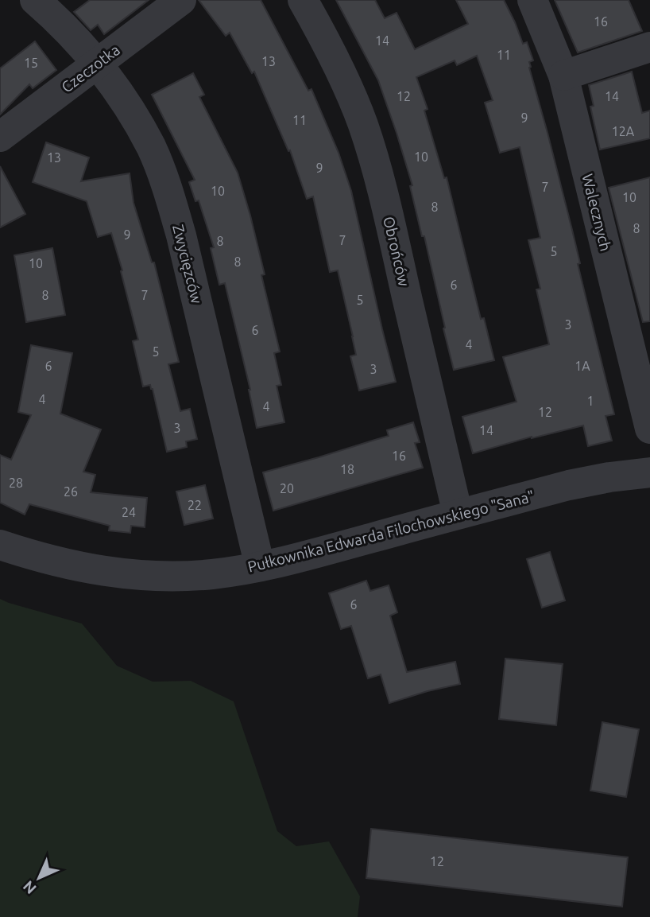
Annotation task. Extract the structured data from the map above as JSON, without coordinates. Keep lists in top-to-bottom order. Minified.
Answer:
{"streets":{"street":["Czeczotka","Walecznych","Obrońców","Zwycięzców","Pułkownika Edwarda Filochowskiego \"Sana\""]},"crossings":[["Czeczotka","Zwycięzców"],["Obrońców","Pułkownika Edwarda Filochowskiego \"Sana\""],["Zwycięzców","Pułkownika Edwarda Filochowskiego \"Sana\""]],"house_numbers":["16","14","11","13","15","12","14","9","11","12A","10","13","9","7","10","10","8","8","9","7","8","5","8","10","6","8","7","5","3","6","4","5","6","1A","3","4","1","4","12","3","14","16","18","28","20","26","22","24","6","12"],"north":"bottom left"}
